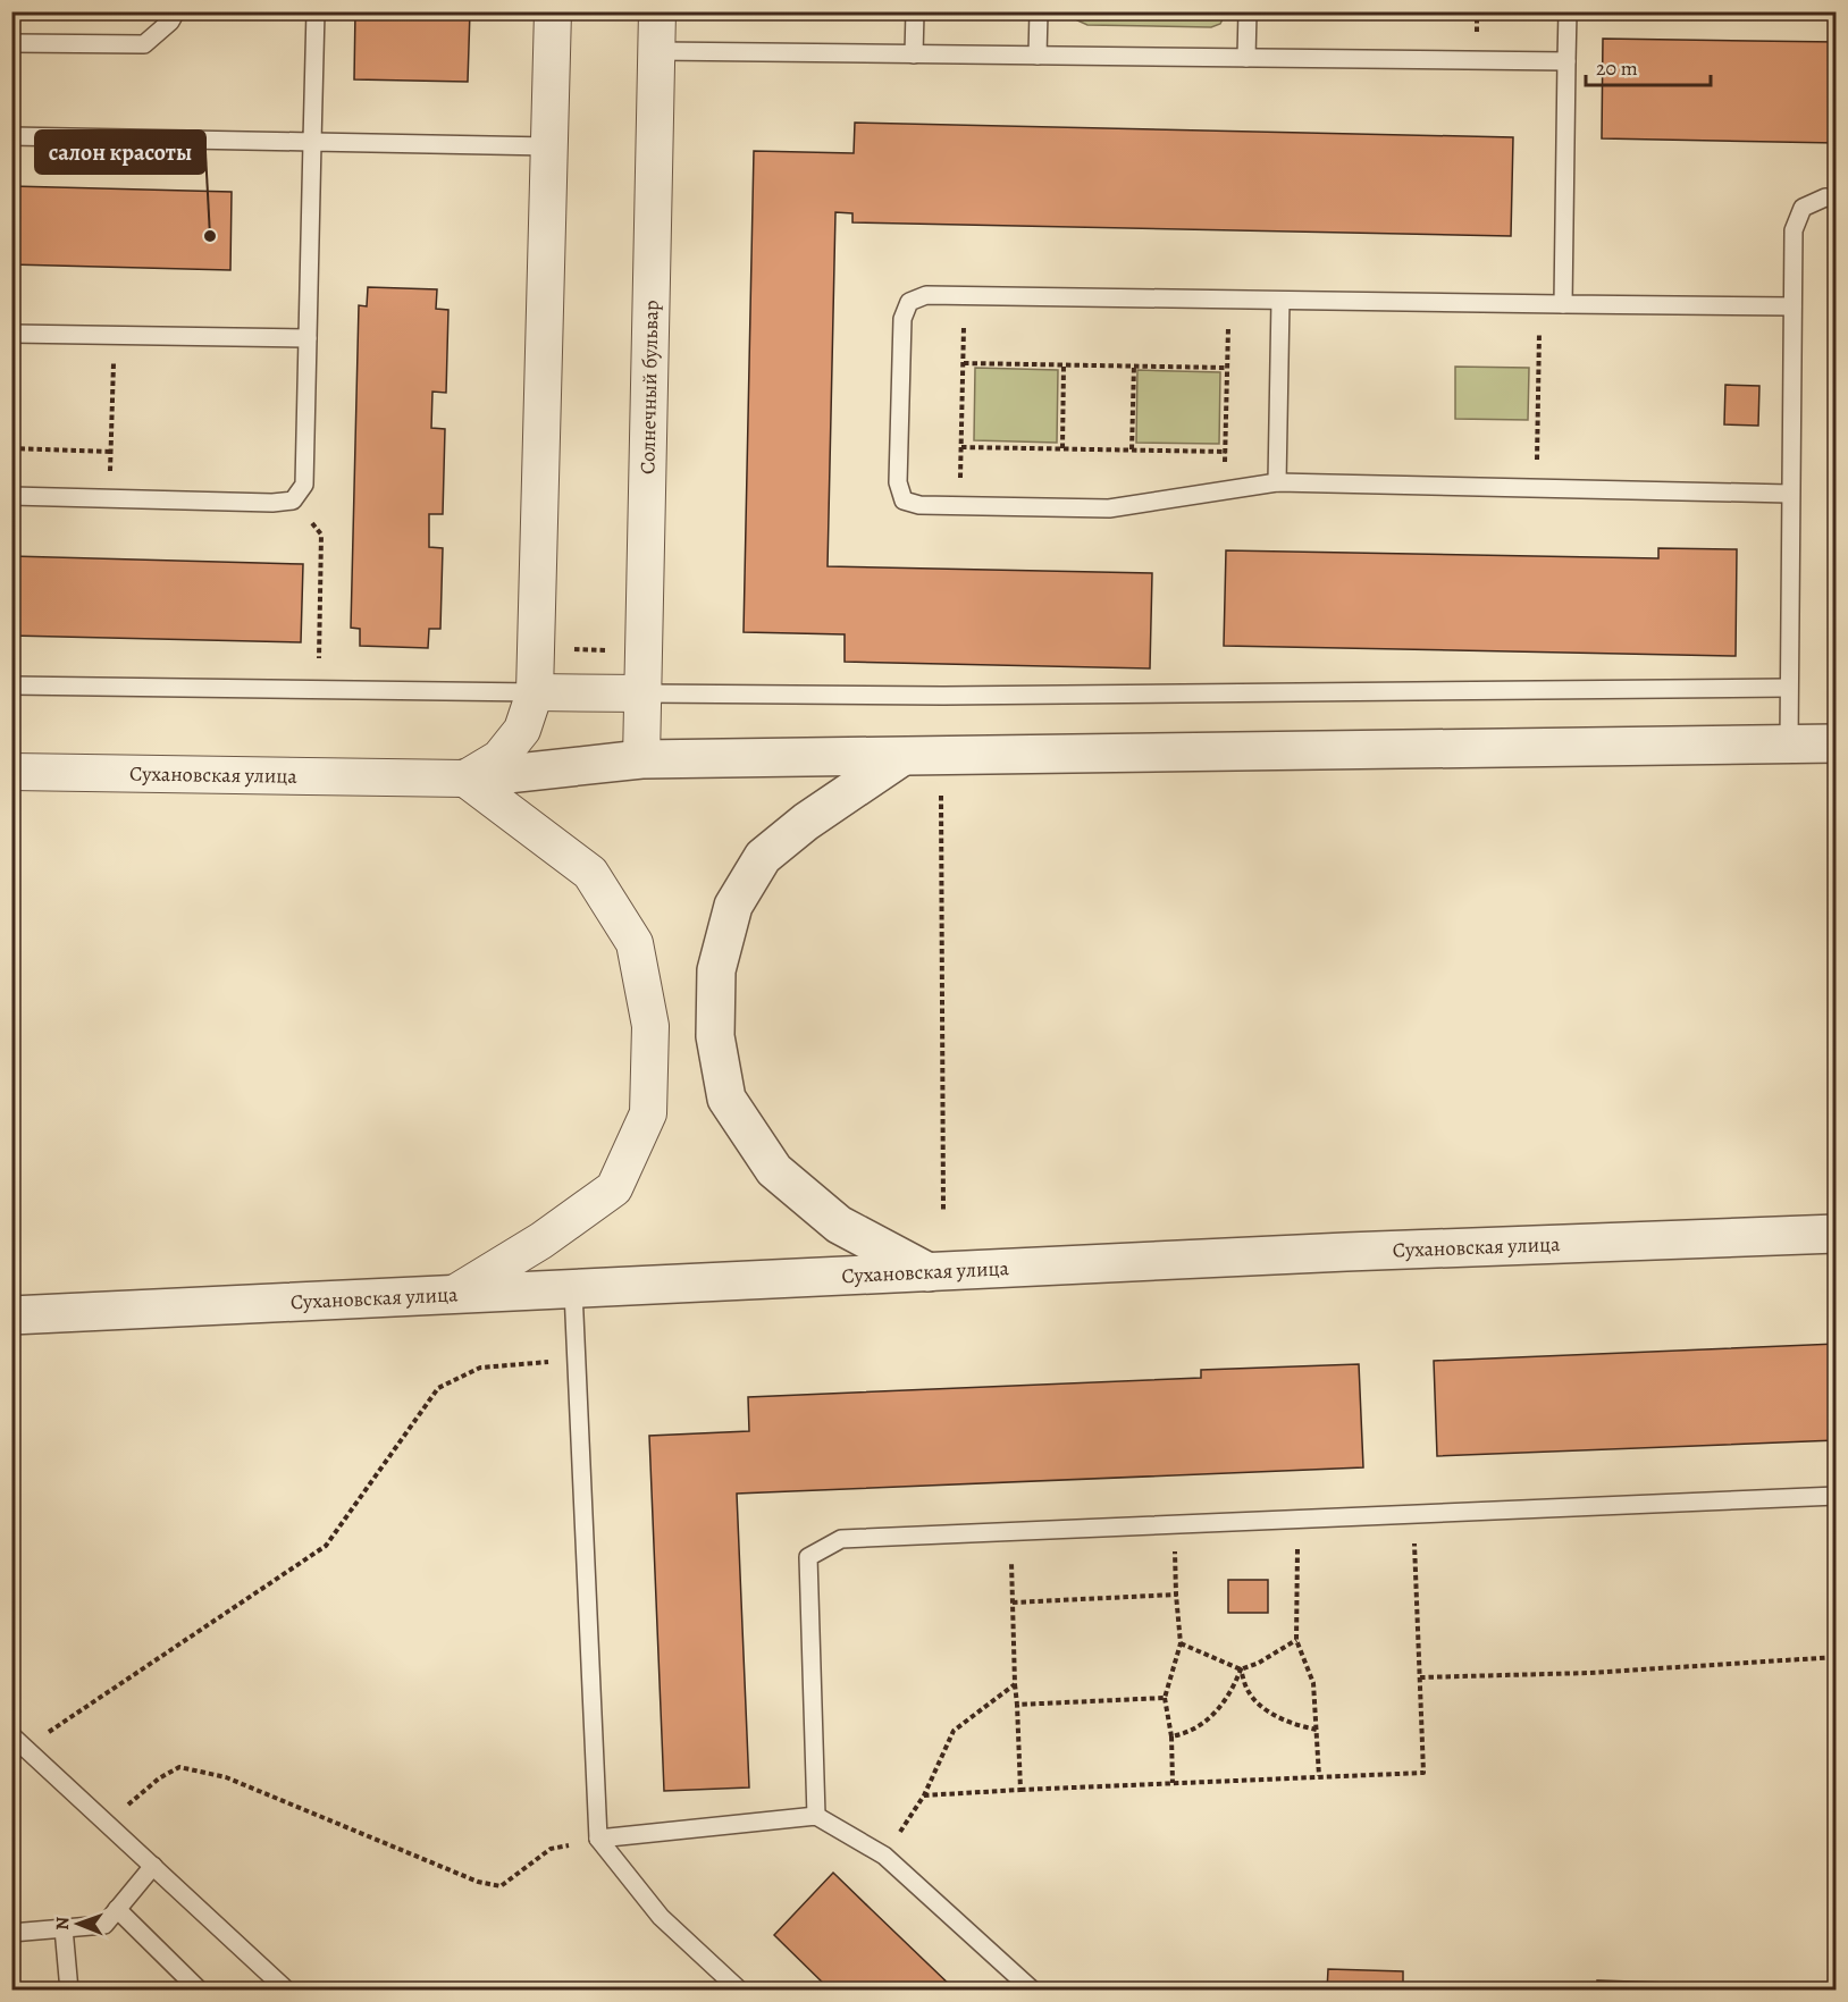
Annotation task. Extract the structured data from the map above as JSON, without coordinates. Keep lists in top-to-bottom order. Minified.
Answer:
{"streets":{"street":["Солнечный бульвар","Сухановская улица"]},"places":["салон красоты"],"scale_bar":"20 m","north":"left"}
